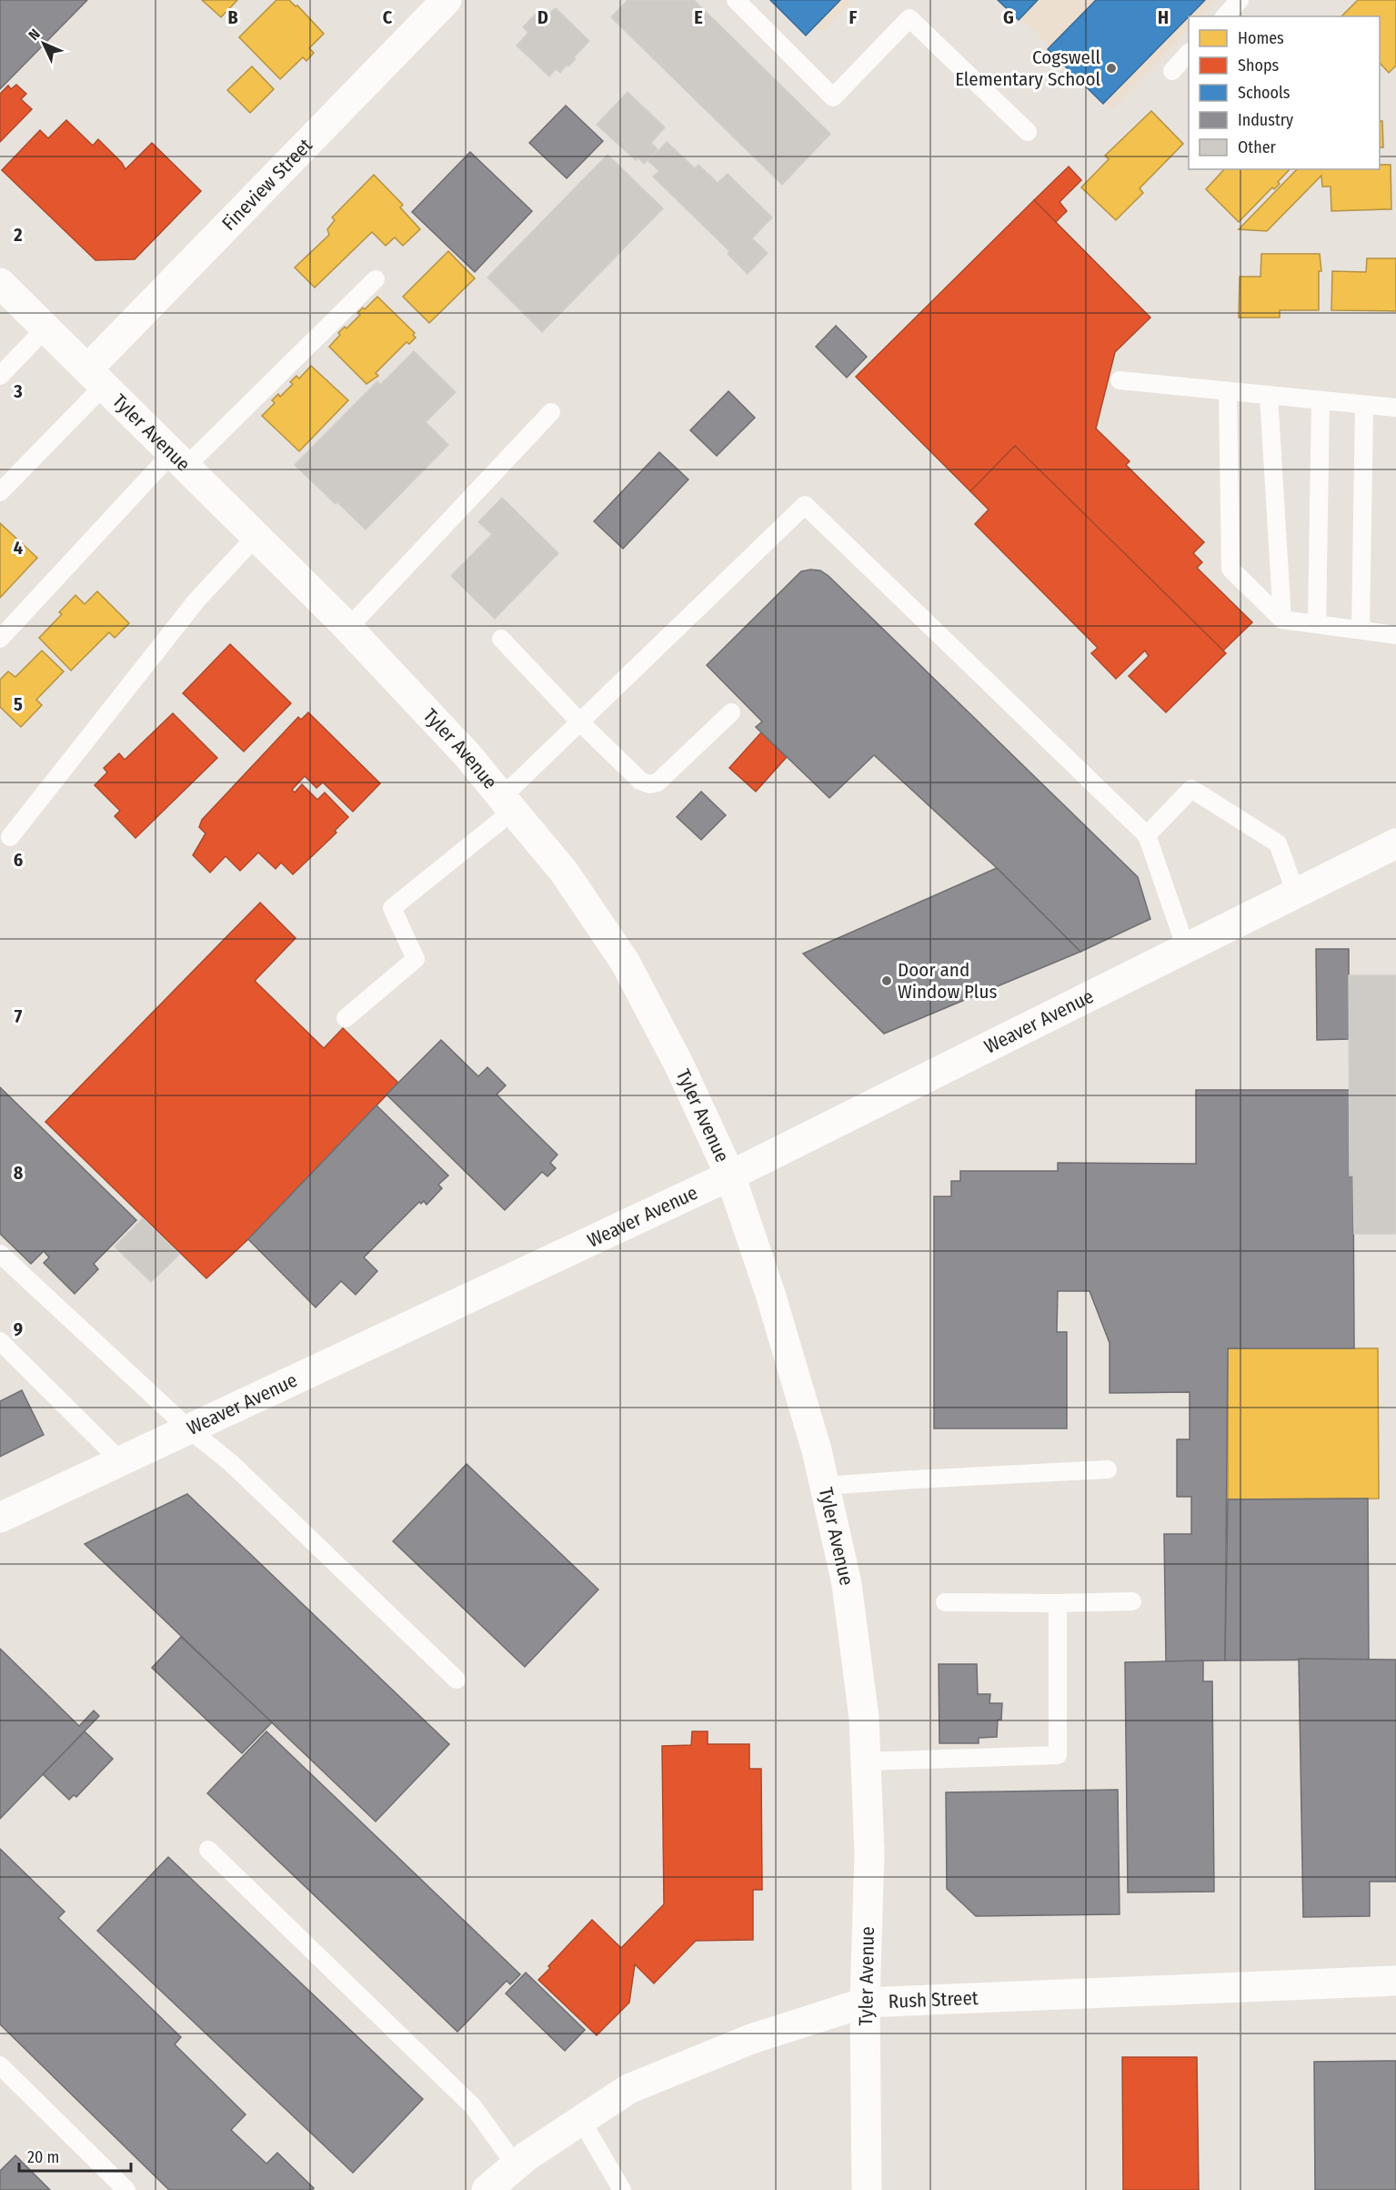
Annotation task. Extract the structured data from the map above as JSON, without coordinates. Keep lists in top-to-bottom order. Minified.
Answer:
{"streets":{"street":["Fineview Street","Tyler Avenue","Weaver Avenue","Rush Street"]},"crossings":[["Fineview Street","Tyler Avenue"],["Tyler Avenue","Weaver Avenue"],["Tyler Avenue","Rush Street"]],"places":["Cogswell Elementary School","Door and Window Plus"],"legend":["Homes","Shops","Schools","Industry","Other"],"scale_bar":"20 m","north":"top left","grid":{"columns":["B","C","D","E","F","G","H"],"rows":["2","3","4","5","6","7","8","9"]}}
